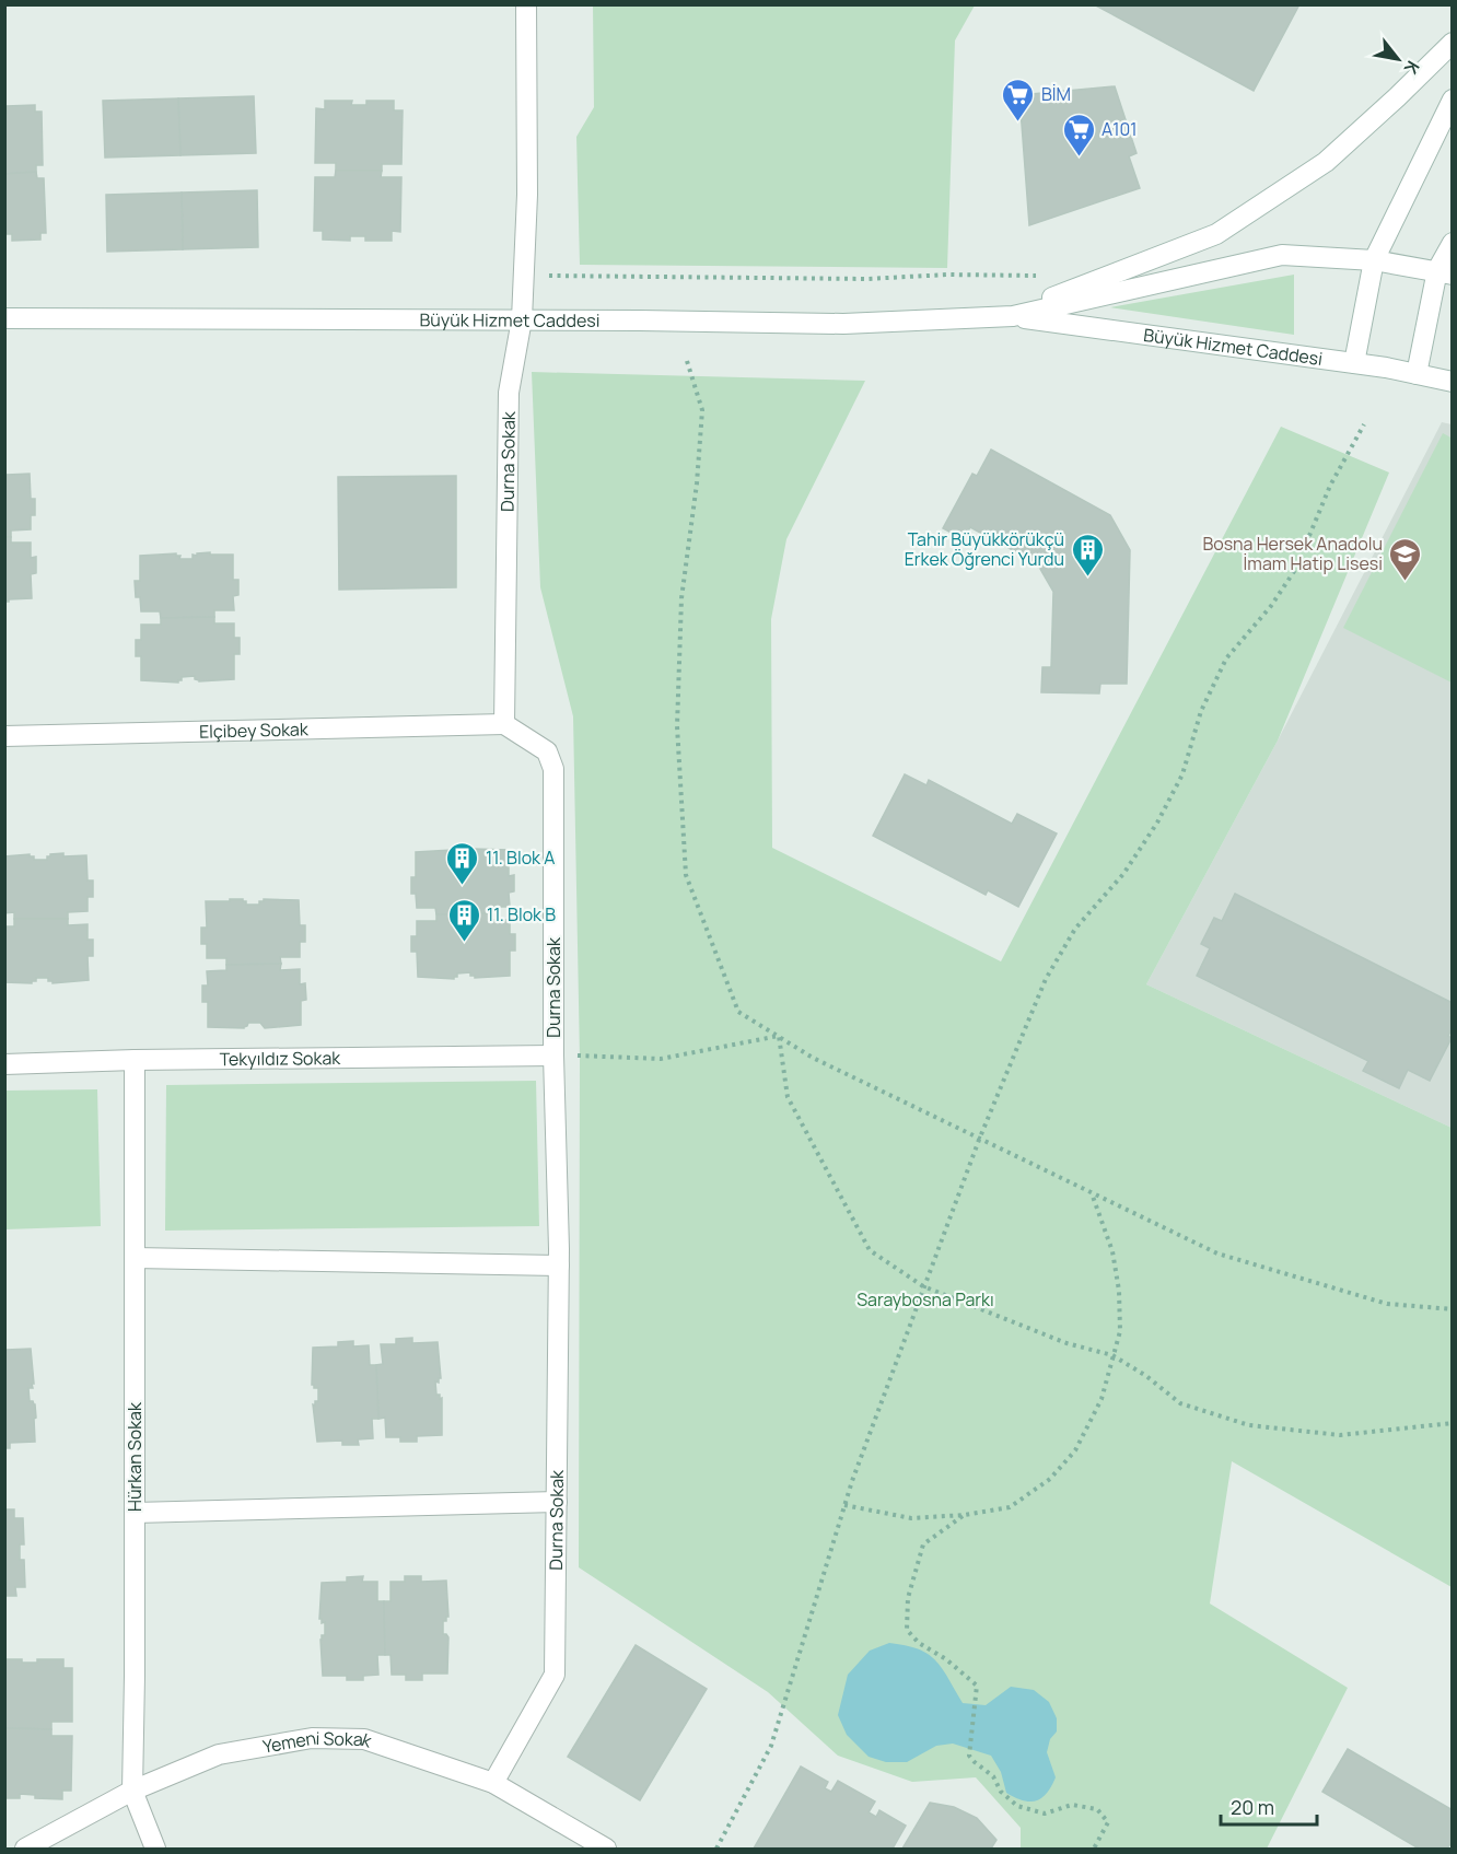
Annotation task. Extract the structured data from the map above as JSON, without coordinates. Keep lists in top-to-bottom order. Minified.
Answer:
{"streets":{"street":["Büyük Hizmet Caddesi","Durna Sokak","Elçibey Sokak","Tekyıldız Sokak","Hürkan Sokak","Yemeni Sokak"]},"crossings":[["Büyük Hizmet Caddesi","Durna Sokak"],["Durna Sokak","Elçibey Sokak"],["Durna Sokak","Tekyıldız Sokak"],["Durna Sokak","Yemeni Sokak"],["Tekyıldız Sokak","Hürkan Sokak"],["Hürkan Sokak","Yemeni Sokak"]],"parks":["Saraybosna Parkı"],"places":{"supermarket":["BİM","A101"],"building":["Tahir Büyükkörükçü Erkek Öğrenci Yurdu","11. Blok A","11. Blok B"],"school or university":["Bosna Hersek Anadolu İmam Hatip Lisesi"]},"scale_bar":"20 m","north":"bottom right"}
